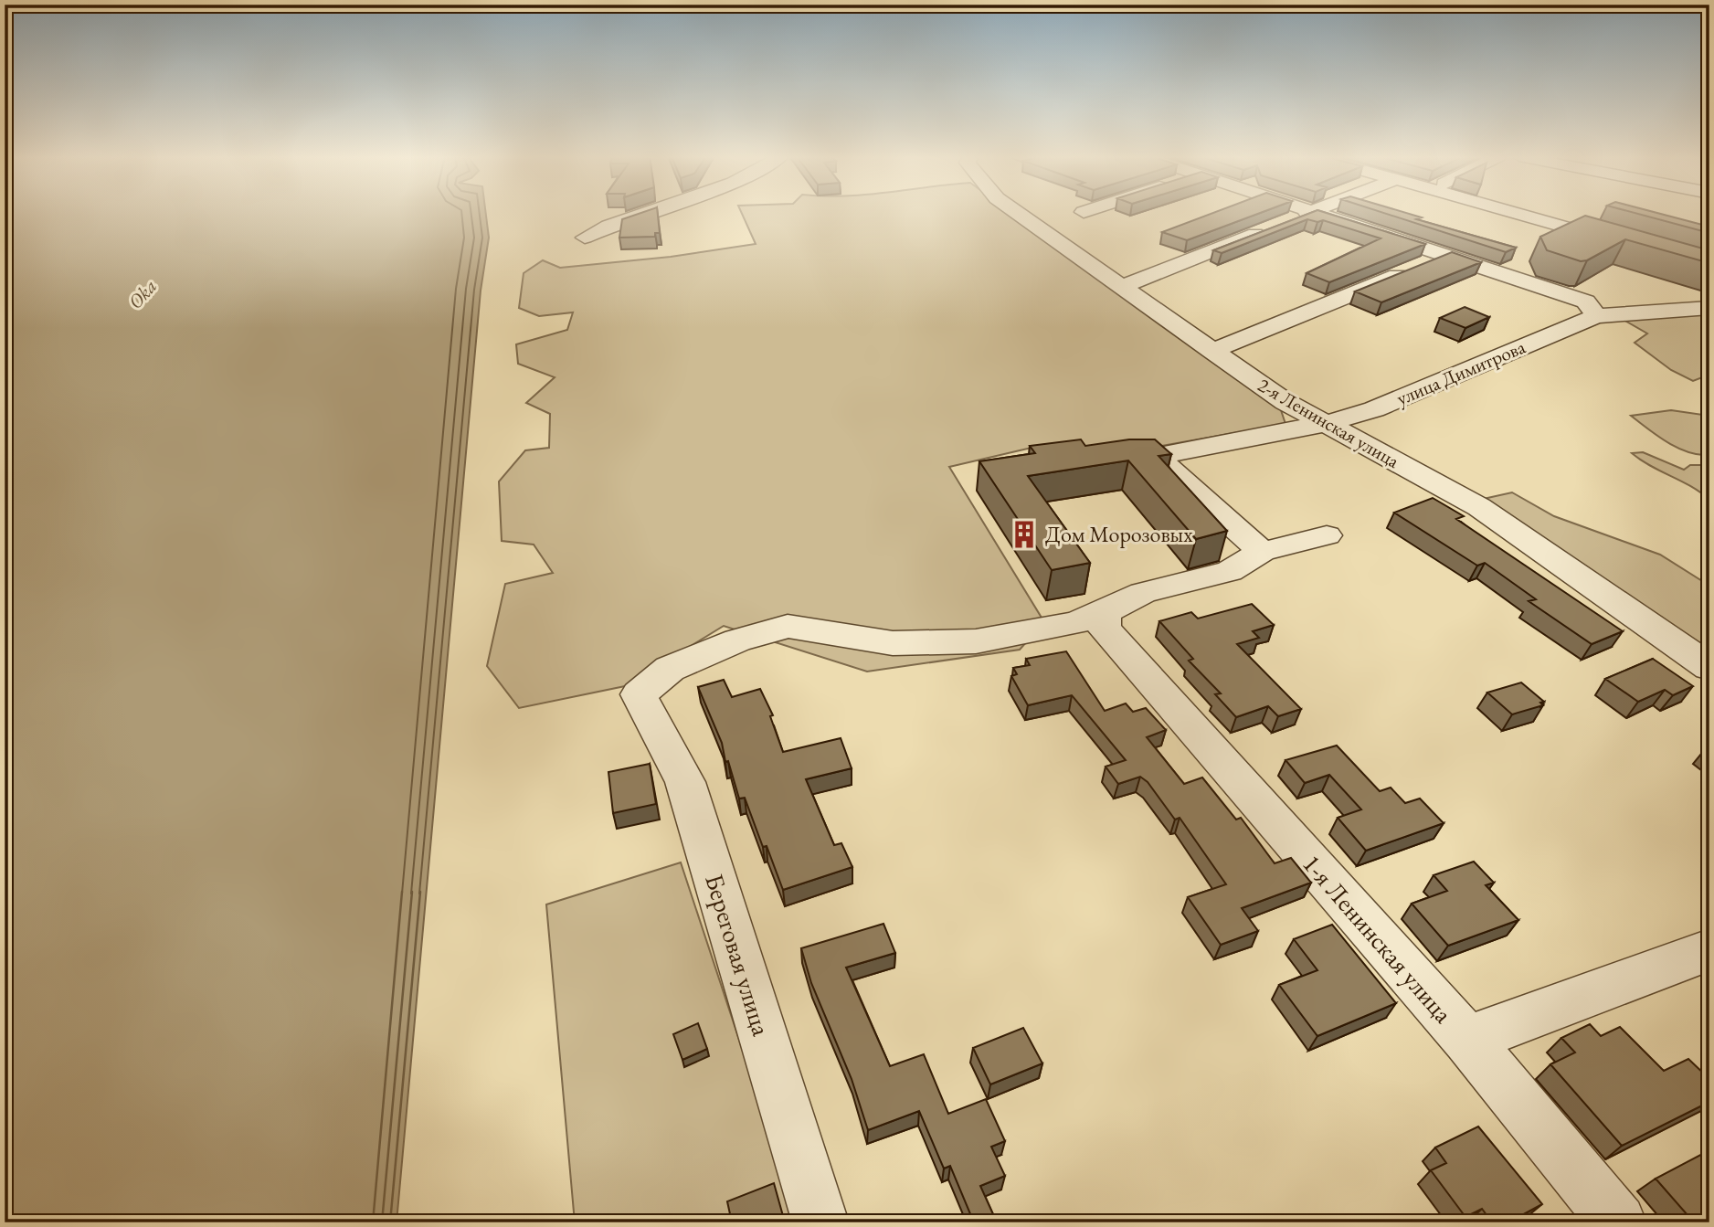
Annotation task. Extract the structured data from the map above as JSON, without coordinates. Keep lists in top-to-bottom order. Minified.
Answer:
{"streets":{"street":["улица Димитрова","2-я Ленинская улица","1-я Ленинская улица","Береговая улица"]},"crossings":[["улица Димитрова","2-я Ленинская улица"],["1-я Ленинская улица","Береговая улица"]],"water":["Oka"],"places":{"building":["Дом Морозовых"]}}
